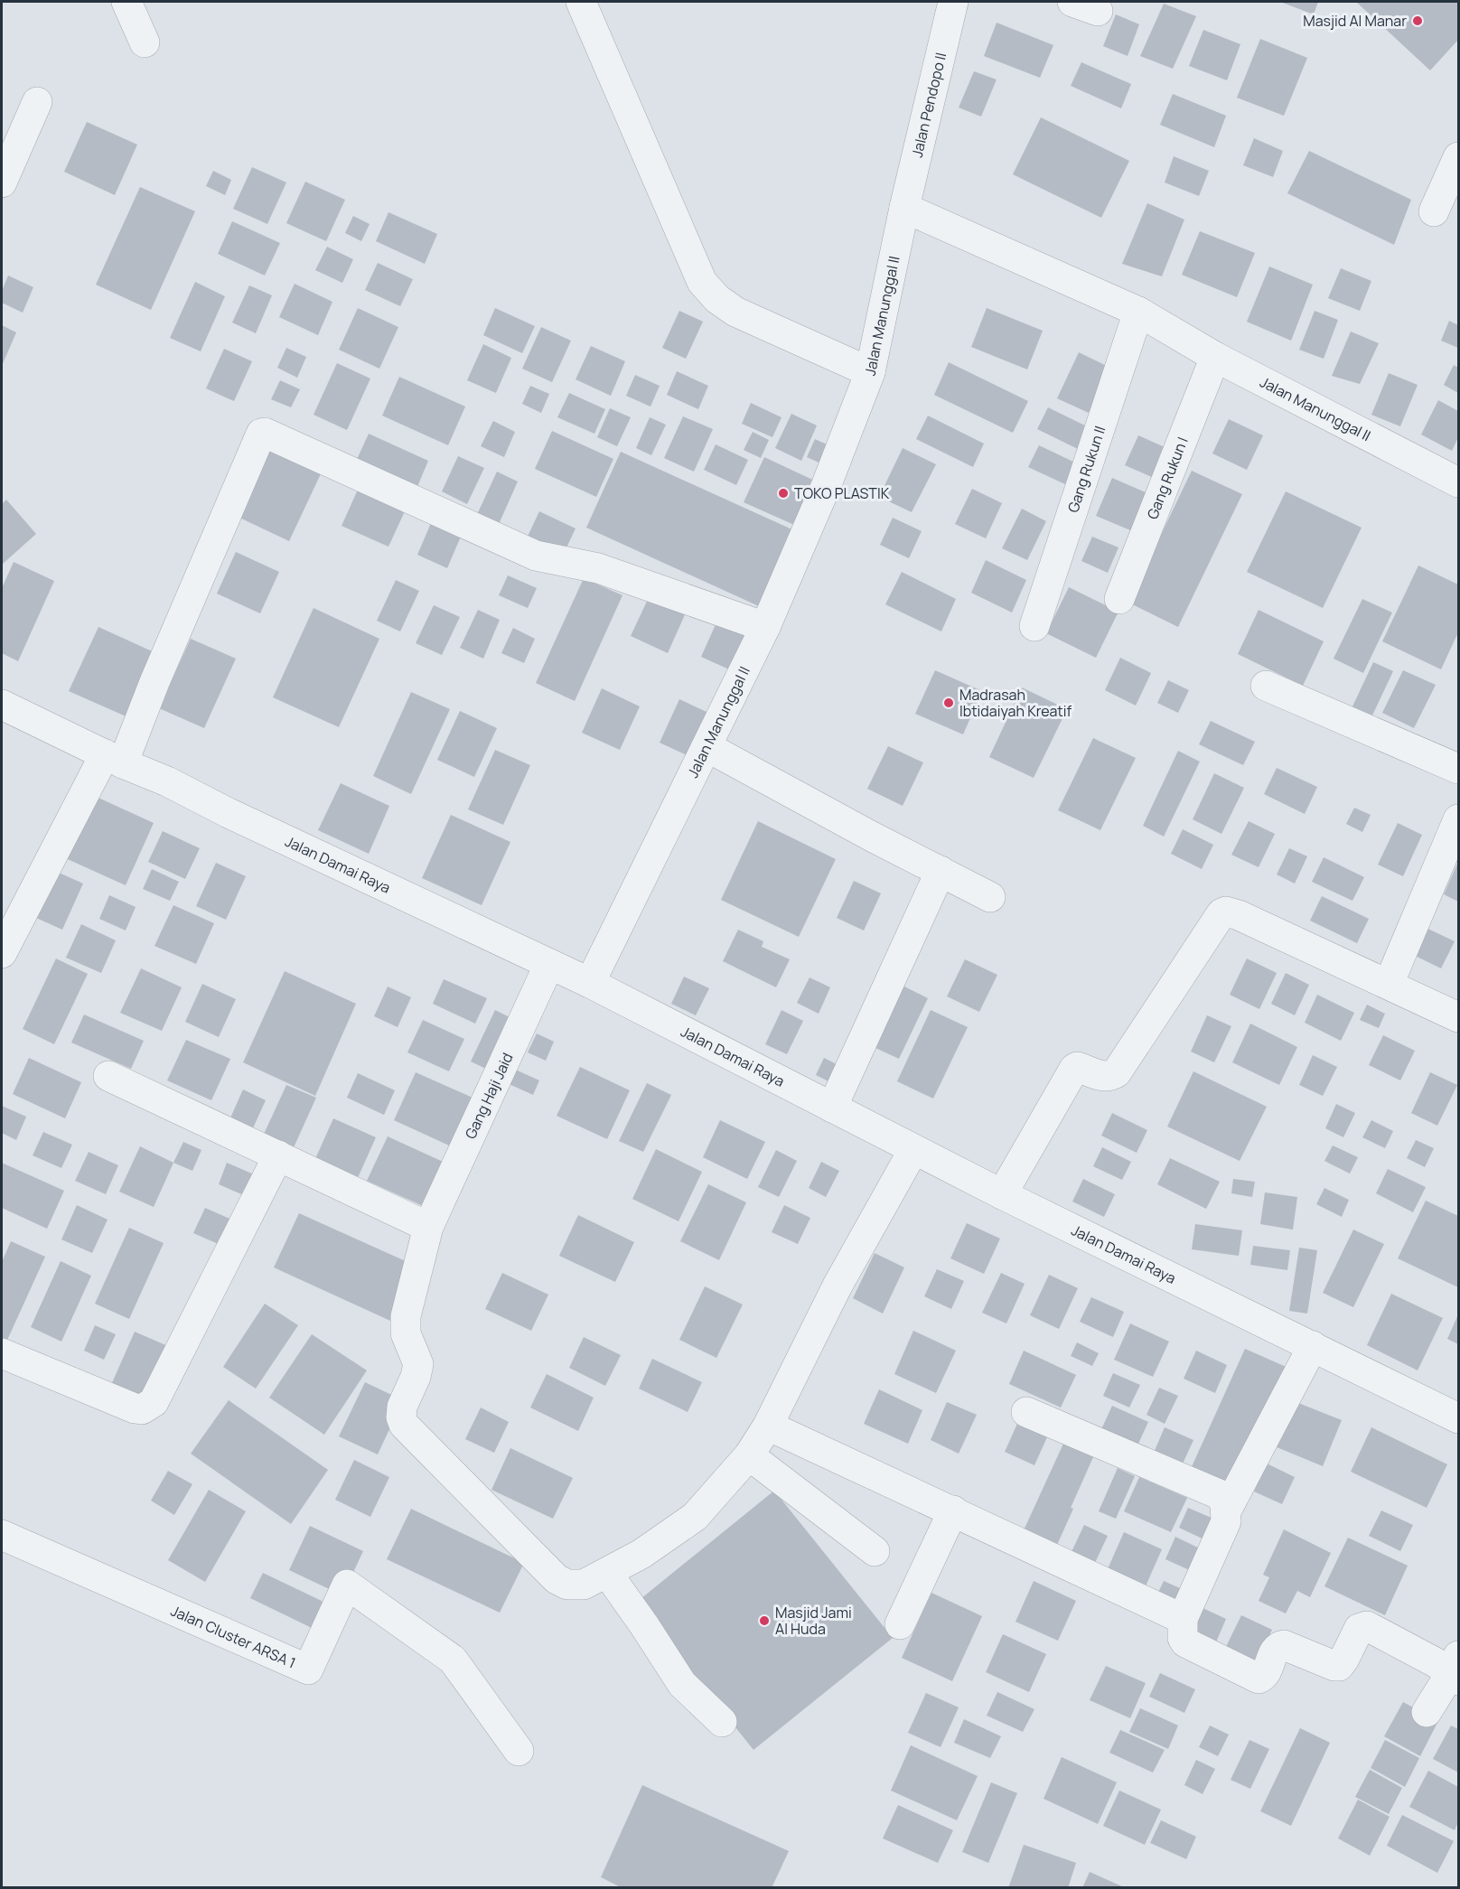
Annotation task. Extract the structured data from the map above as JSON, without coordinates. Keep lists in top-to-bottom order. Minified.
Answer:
{"streets":{"street":["Jalan Pendopo II","Jalan Manunggal II","Gang Rukun II","Gang Rukun I","Jalan Damai Raya","Gang Haji Jaid","Jalan Cluster ARSA 1"]},"crossings":[["Jalan Pendopo II","Jalan Manunggal II"],["Jalan Manunggal II","Gang Rukun II"],["Jalan Manunggal II","Gang Rukun I"],["Jalan Manunggal II","Jalan Damai Raya"],["Jalan Damai Raya","Gang Haji Jaid"]],"places":["Masjid Al Manar","TOKO PLASTIK","Madrasah Ibtidaiyah Kreatif","Masjid Jami Al Huda"]}
